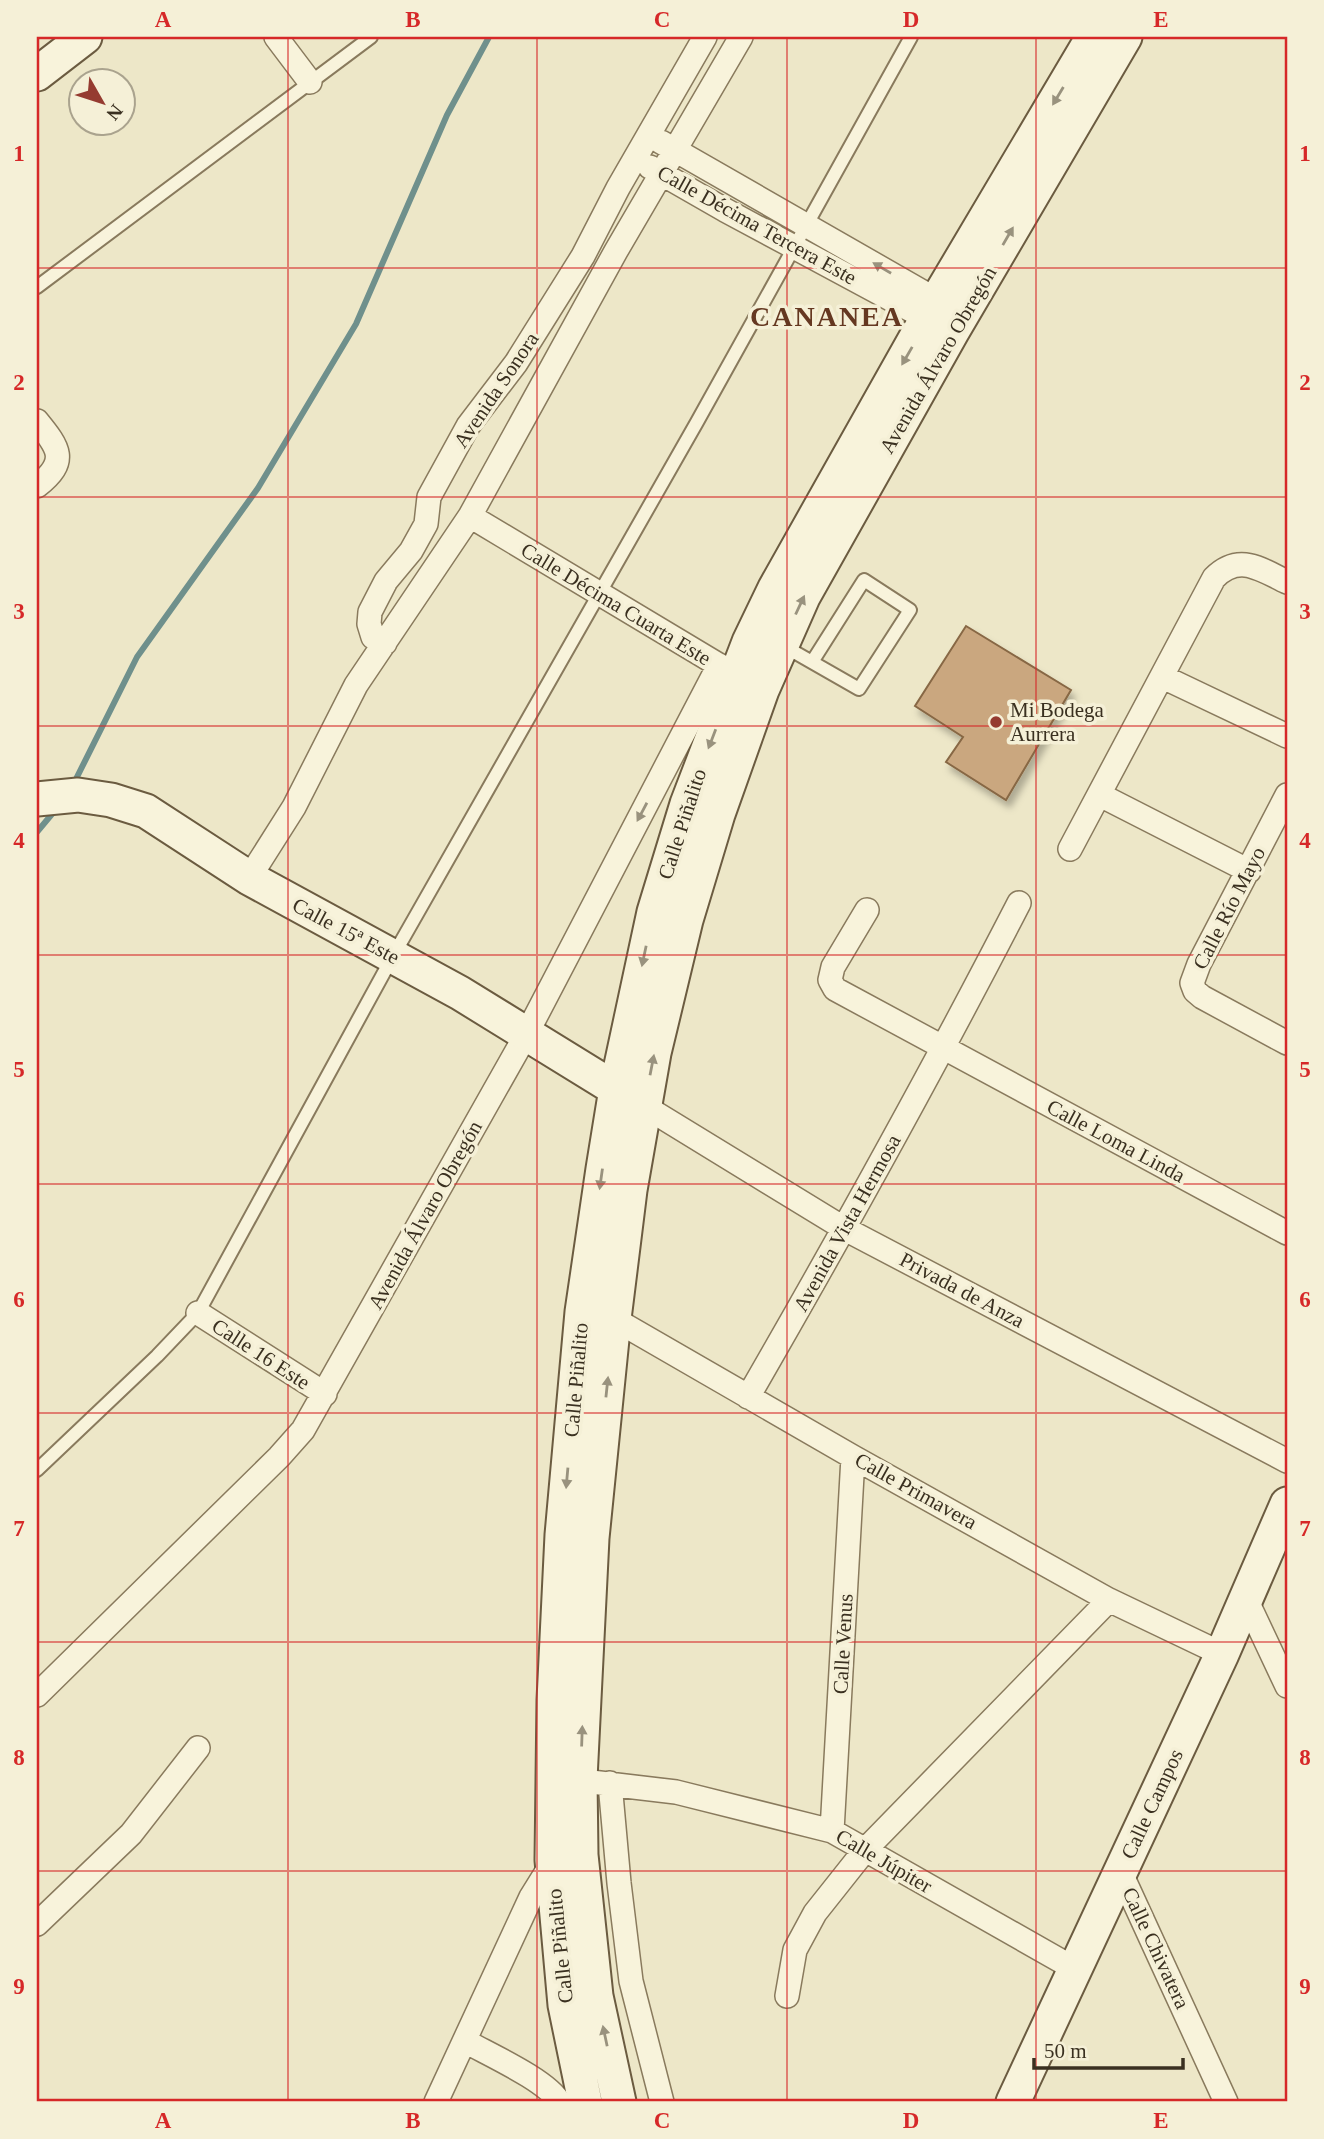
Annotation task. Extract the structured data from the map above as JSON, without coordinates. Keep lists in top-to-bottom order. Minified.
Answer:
{"streets":{"main road":["Avenida Álvaro Obregón","Calle Piñalito","Calle 15ª Este","Calle Campos"],"street":["Calle Décima Tercera Este","Avenida Sonora","Calle Décima Cuarta Este","Calle Río Mayo","Calle Loma Linda","Avenida Vista Hermosa","Privada de Anza","Calle 16 Este","Calle Primavera","Calle Venus","Calle Júpiter","Calle Chivatera"]},"crossings":[["Calle Décima Tercera Este","Avenida Álvaro Obregón"],["Calle Décima Tercera Este","Avenida Sonora"],["Avenida Álvaro Obregón","Calle Décima Cuarta Este"],["Avenida Álvaro Obregón","Calle Piñalito"],["Avenida Álvaro Obregón","Calle 15ª Este"],["Avenida Álvaro Obregón","Calle 16 Este"],["Calle Décima Cuarta Este","Calle Piñalito"],["Calle Piñalito","Calle 15ª Este"],["Calle Piñalito","Privada de Anza"],["Calle Piñalito","Calle Primavera"],["Calle Piñalito","Calle Júpiter"],["Calle 15ª Este","Privada de Anza"],["Calle Loma Linda","Avenida Vista Hermosa"],["Avenida Vista Hermosa","Privada de Anza"],["Avenida Vista Hermosa","Calle Primavera"],["Calle Primavera","Calle Venus"],["Calle Primavera","Calle Campos"],["Calle Venus","Calle Júpiter"],["Calle Campos","Calle Júpiter"],["Calle Campos","Calle Chivatera"]],"districts":["CANANEA"],"places":["Mi Bodega Aurrera"],"scale_bar":"50 m","north":"bottom right","grid":{"columns":["A","B","C","D","E"],"rows":["1","2","3","4","5","6","7","8","9"]}}
